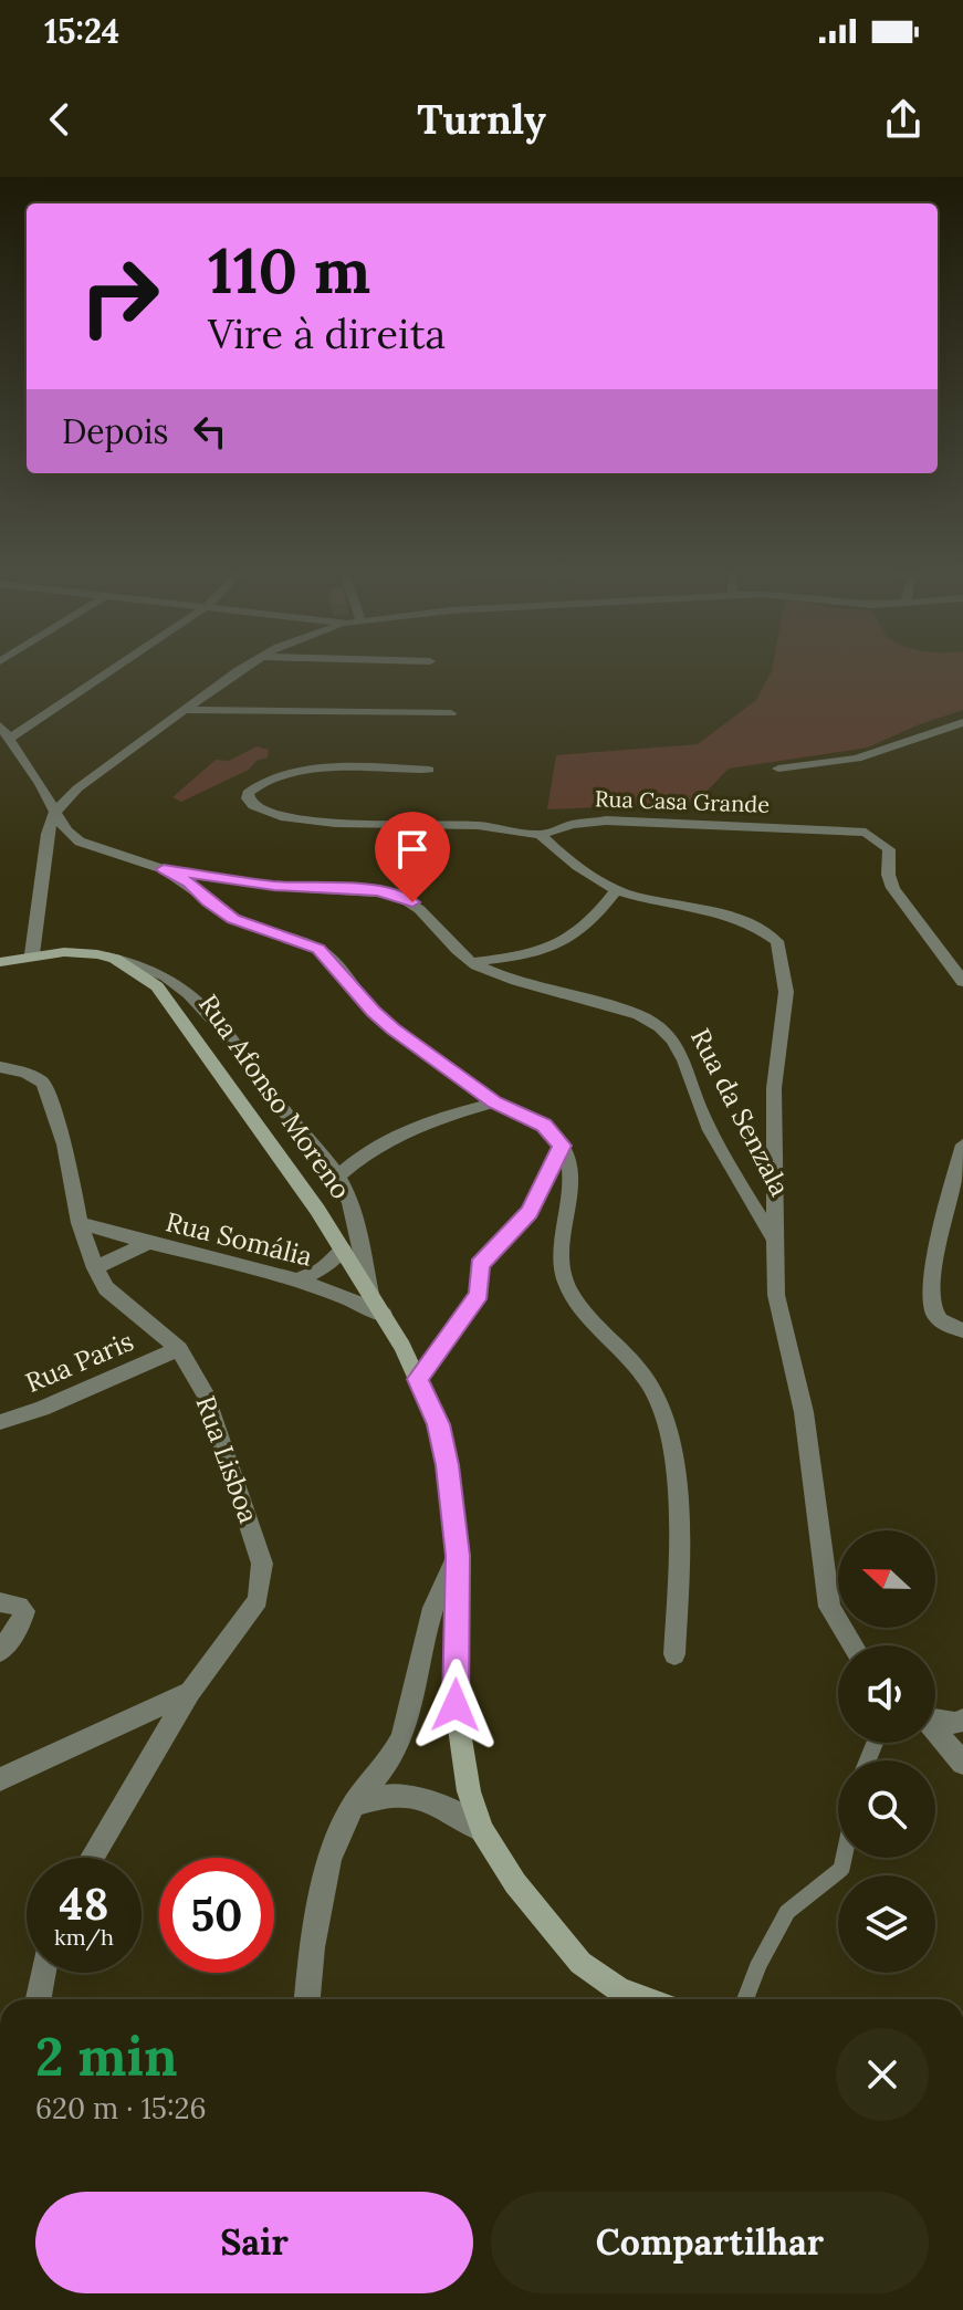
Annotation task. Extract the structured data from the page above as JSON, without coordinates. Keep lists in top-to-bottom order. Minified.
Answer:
{"streets":{"main road":["Rua Afonso Moreno"],"street":["Rua Casa Grande","Rua da Senzala","Rua Somália","Rua Paris","Rua Lisboa"]},"crossings":[["Rua Afonso Moreno","Rua Somália"],["Rua Somália","Rua Lisboa"],["Rua Paris","Rua Lisboa"]],"north":"left","page":{"status":"15:24","header":"Turnly","turn":["110 m","Vire à direita"],"then":"Depois","speed":"48 km/h","limit":"50","heading":["2 min","620 m · 15:26"],"buttons":["Sair","Compartilhar"]}}
